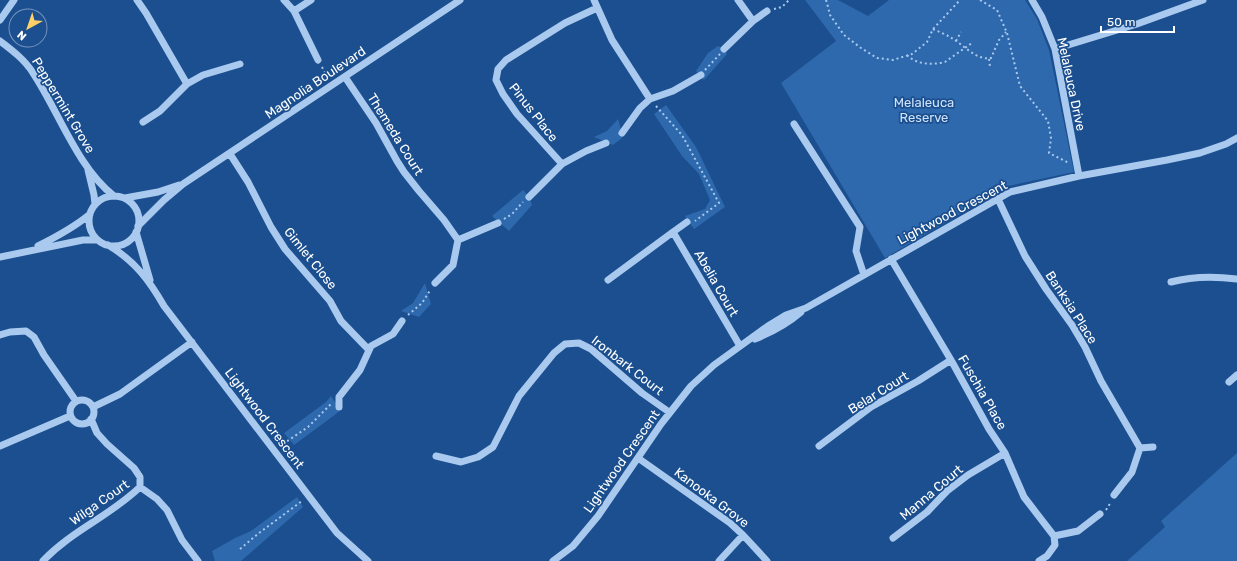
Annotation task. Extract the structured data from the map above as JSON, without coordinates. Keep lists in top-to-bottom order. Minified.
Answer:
{"streets":{"street":["Magnolia Boulevard","Melaleuca Drive","Peppermint Grove","Pinus Place","Themeda Court","Lightwood Crescent","Gimlet Close","Abelia Court","Banksia Place","Ironbark Court","Belar Court","Fuschia Place","Manna Court","Kanooka Grove","Wilga Court"]},"crossings":[["Magnolia Boulevard","Peppermint Grove"],["Magnolia Boulevard","Themeda Court"],["Magnolia Boulevard","Lightwood Crescent"],["Magnolia Boulevard","Gimlet Close"],["Melaleuca Drive","Lightwood Crescent"],["Peppermint Grove","Lightwood Crescent"],["Lightwood Crescent","Abelia Court"],["Lightwood Crescent","Banksia Place"],["Lightwood Crescent","Ironbark Court"],["Lightwood Crescent","Fuschia Place"],["Lightwood Crescent","Kanooka Grove"],["Belar Court","Fuschia Place"],["Fuschia Place","Manna Court"]],"parks":["Melaleuca Reserve"],"scale_bar":"50 m","north":"bottom left"}
